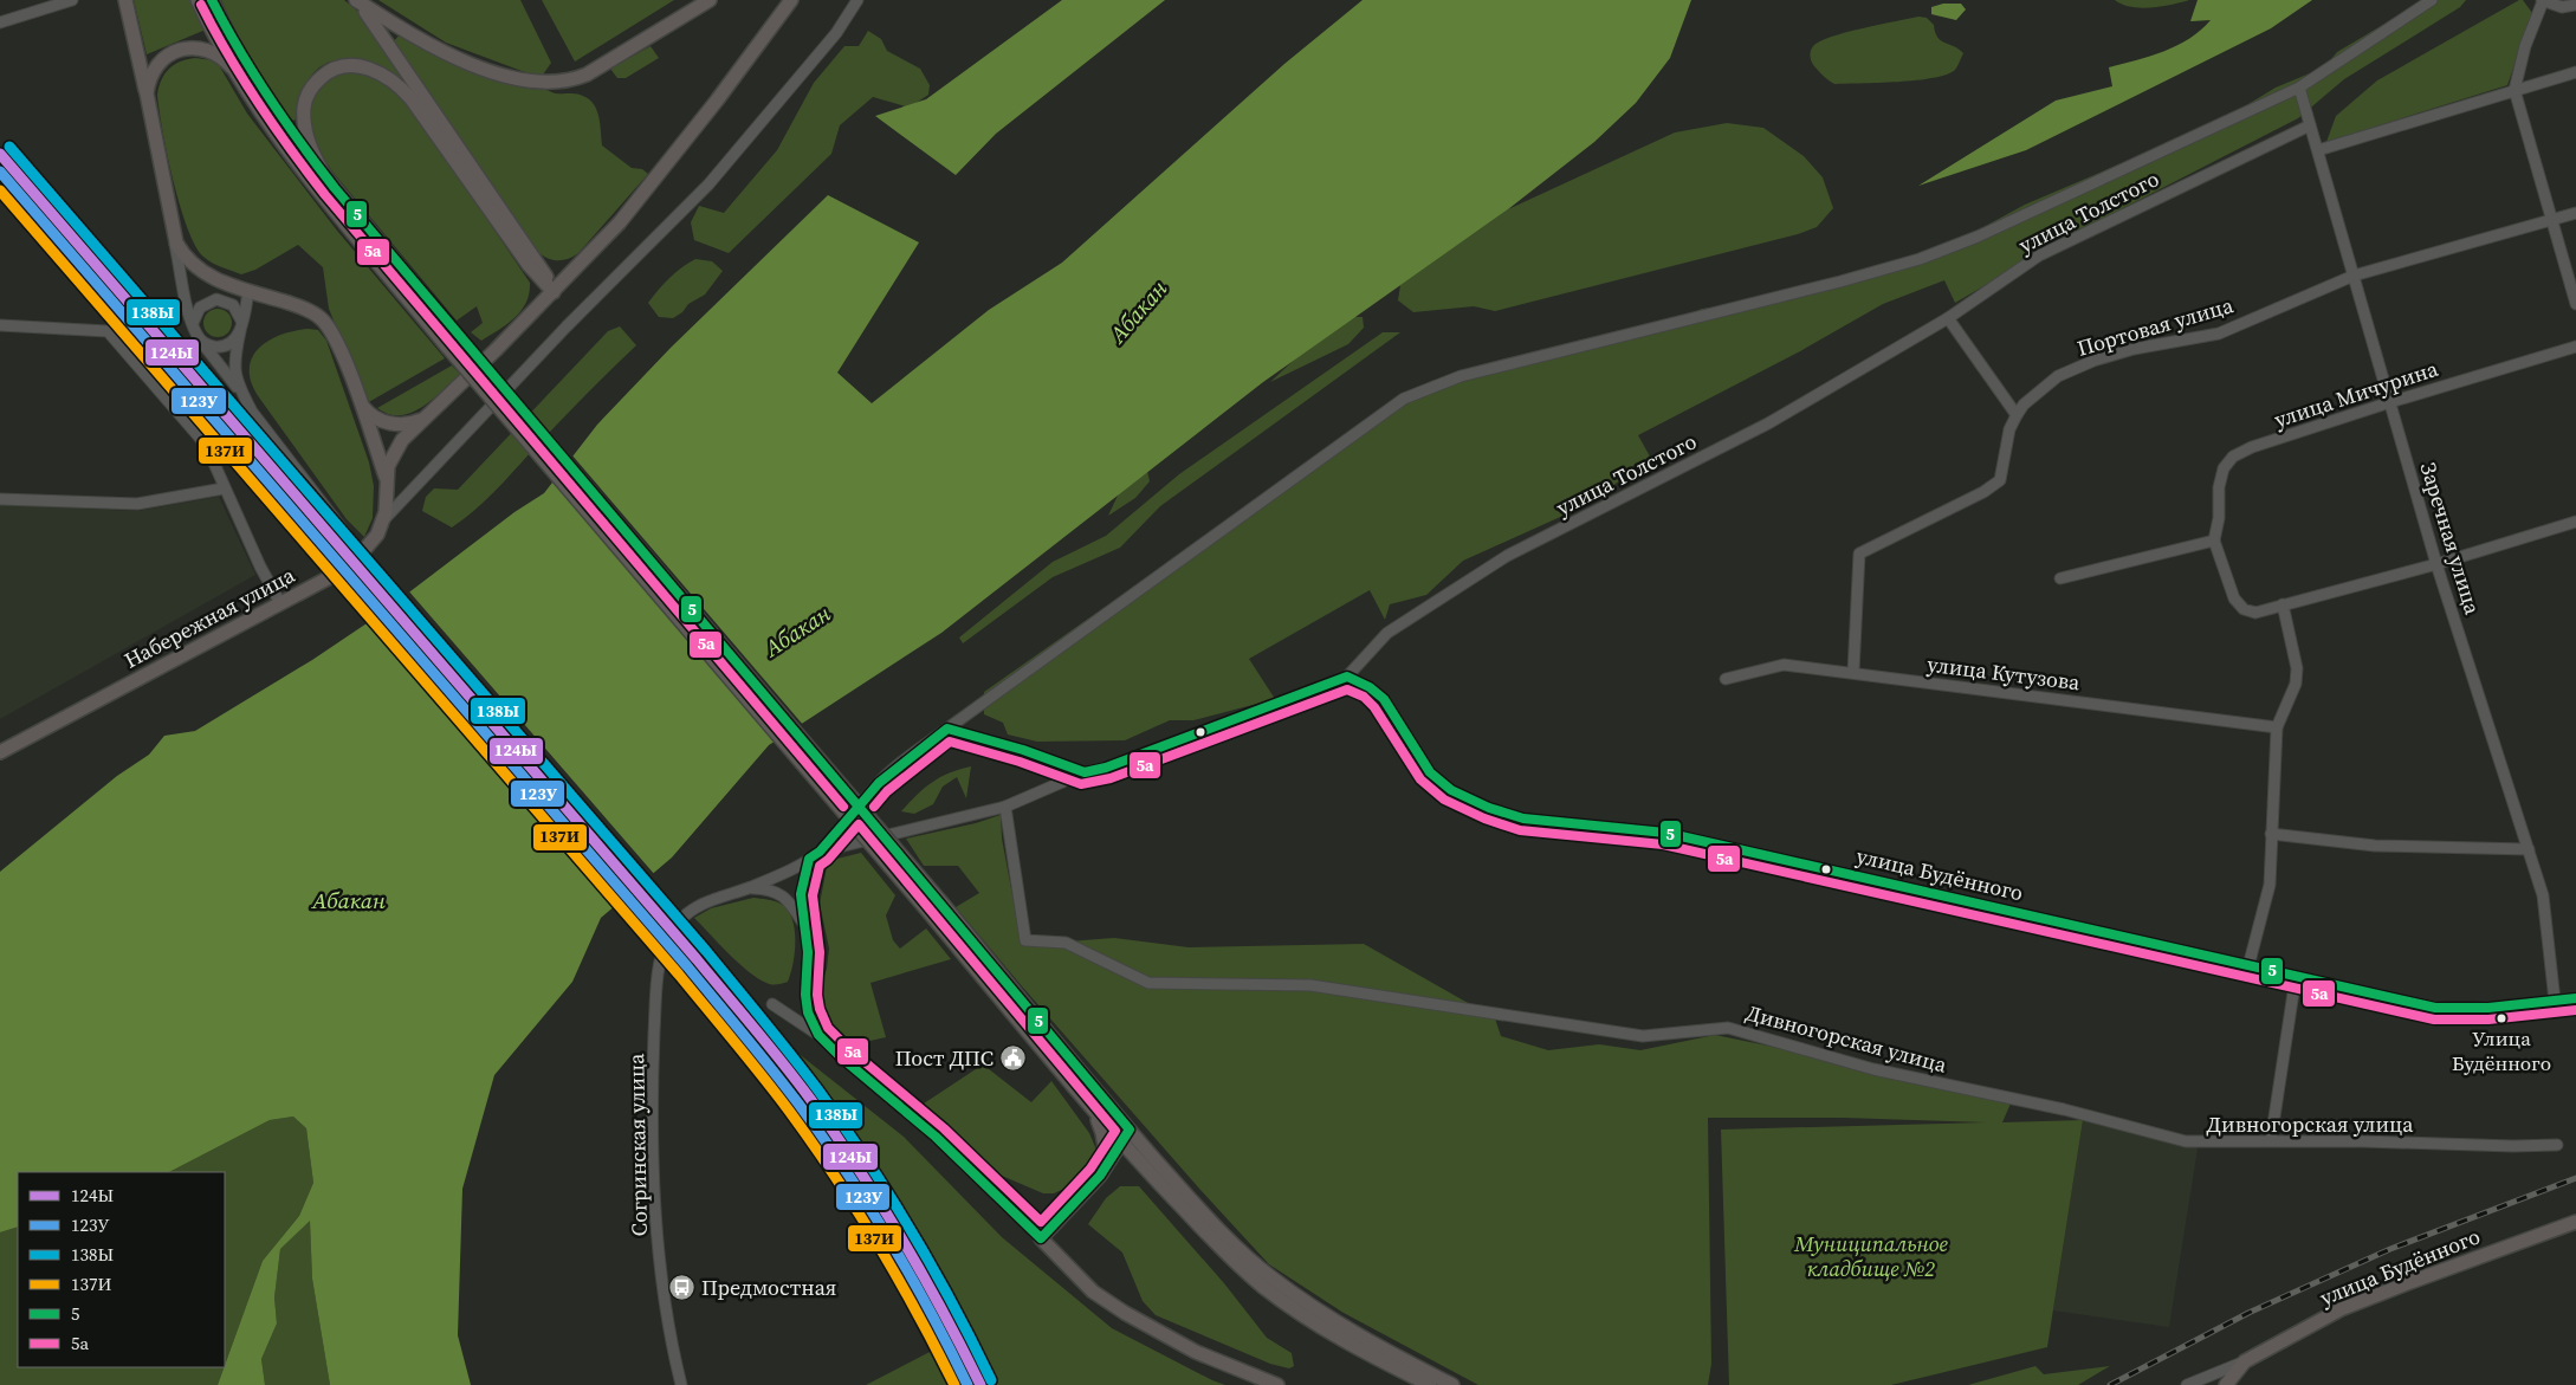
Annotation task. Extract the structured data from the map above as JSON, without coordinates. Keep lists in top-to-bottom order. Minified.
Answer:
{"streets":{"main road":["Набережная улица","улица Будённого"],"street":["улица Толстого","Портовая улица","улица Мичурина","Заречная улица","улица Кутузова","Дивногорская улица","Согринская улица"]},"crossings":[["улица Толстого","Заречная улица"],["улица Толстого","улица Будённого"],["улица Толстого","Дивногорская улица"],["улица Толстого","Согринская улица"],["Портовая улица","Заречная улица"],["Портовая улица","улица Кутузова"],["улица Мичурина","Заречная улица"],["Заречная улица","улица Будённого"]],"water":["Абакан"],"parks":["Муниципальное кладбище №2"],"places":{"other":["Улица Будённого"],"public building":["Пост ДПС"],"bus stop":["Предмостная"]},"lines":["transit line 5","transit line 5а","transit line 138Ы","transit line 124Ы","transit line 123У","transit line 137И"],"legend":["124Ы","123У","138Ы","137И","5","5а"]}
